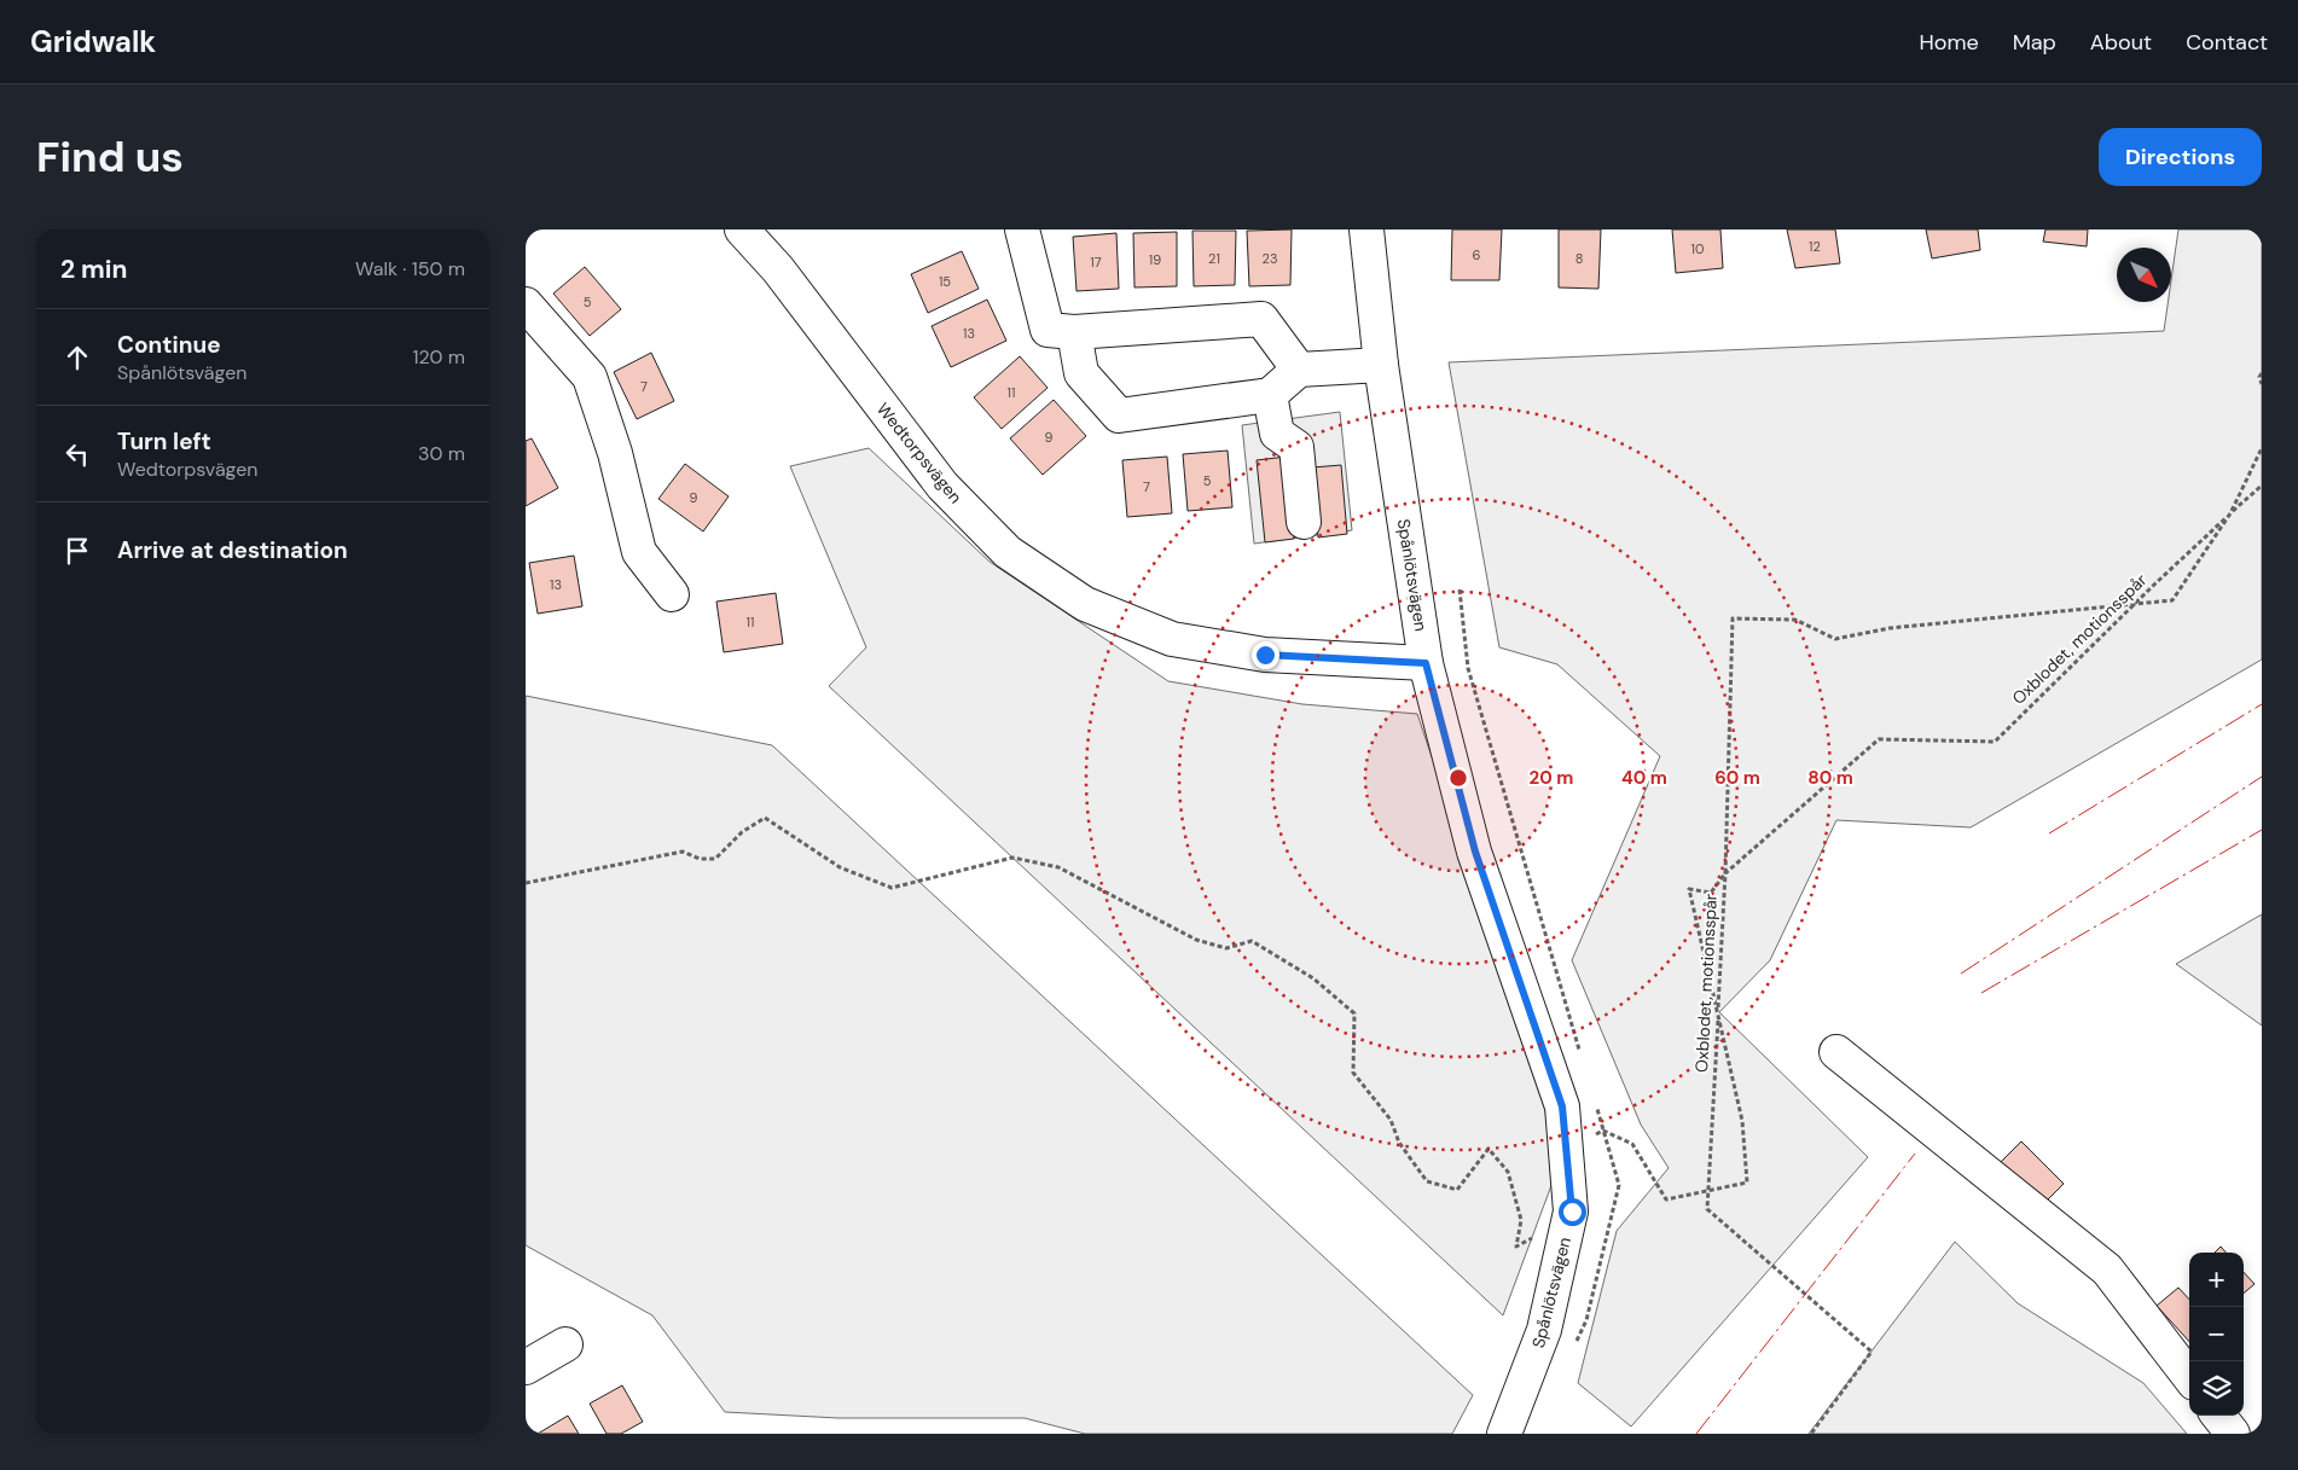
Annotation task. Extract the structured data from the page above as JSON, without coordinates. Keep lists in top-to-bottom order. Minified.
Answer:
{"streets":{"street":["Wedtorpsvägen","Spånlötsvägen"],"path":["Oxblodet, motionsspår"]},"crossings":[["Wedtorpsvägen","Spånlötsvägen"]],"house_numbers":["12","10","6","21","23","8","19","17","15","5","13","7","11","9","5","7","9","13","11"],"north":"bottom right","page":{"header":"Gridwalk","nav":["Home","Map","About","Contact"],"buttons":"Directions","title":"Find us","heading":["2 min","Walk · 150 m"],"list":[["Continue","Spånlötsvägen","120 m"],["Turn left","Wedtorpsvägen","30 m"],"Arrive at destination"],"map_buttons":["+","−"]},"rings":["20 m","40 m","60 m","80 m"]}
